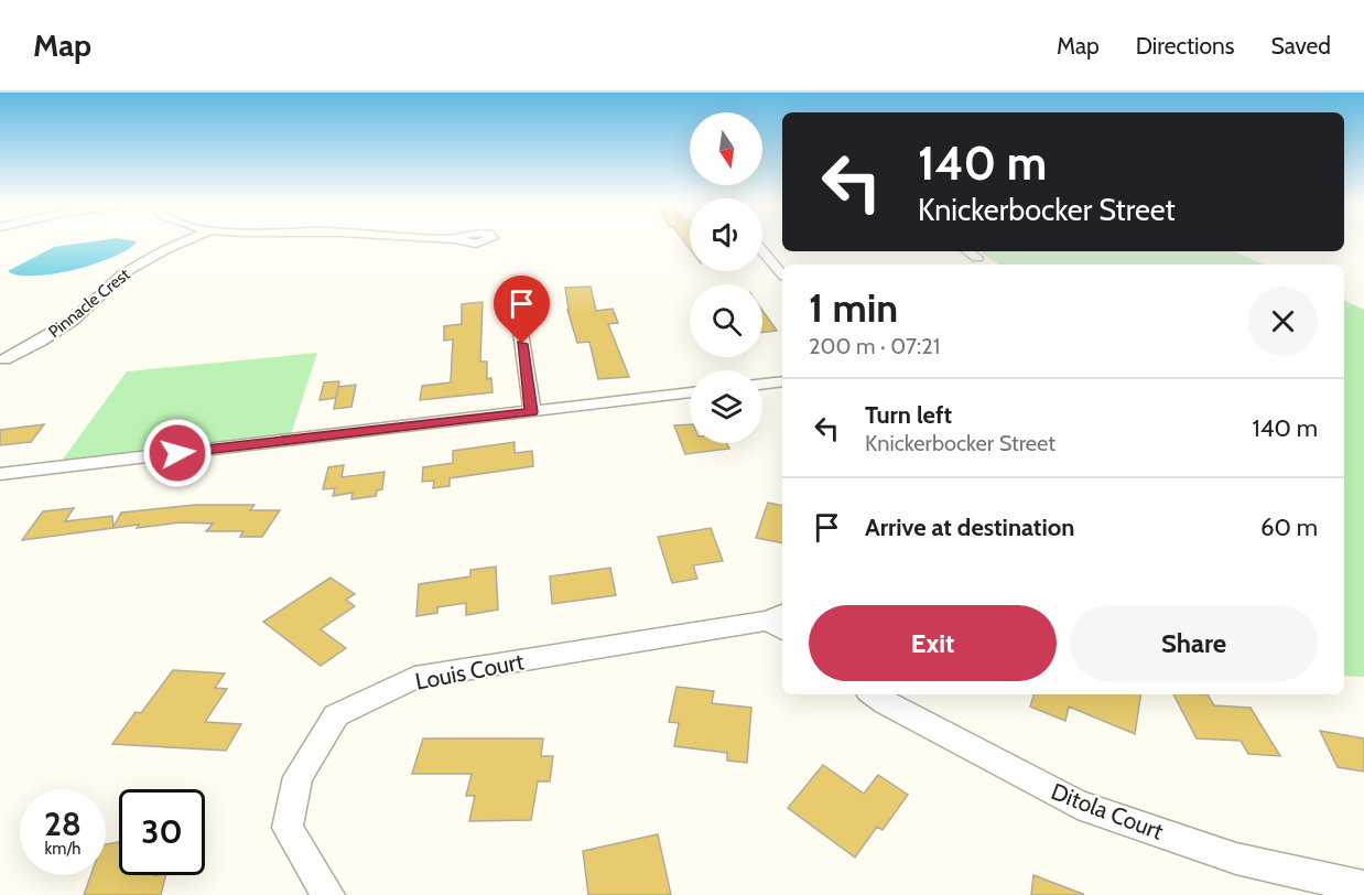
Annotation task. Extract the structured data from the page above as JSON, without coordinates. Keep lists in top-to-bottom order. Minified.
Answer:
{"streets":{"street":["Pinnacle Crest","Louis Court","Ditola Court"]},"north":"bottom","page":{"header":"Map","nav":["Map","Directions","Saved"],"turn":["140 m","Knickerbocker Street"],"heading":["1 min","200 m · 07:21"],"list":[{"name":"Turn left","note":"Knickerbocker Street","value":"140 m"},{"name":"Arrive at destination","value":"60 m"}],"buttons":["Exit","Share"],"speed":"28 km/h","limit":"30"}}
